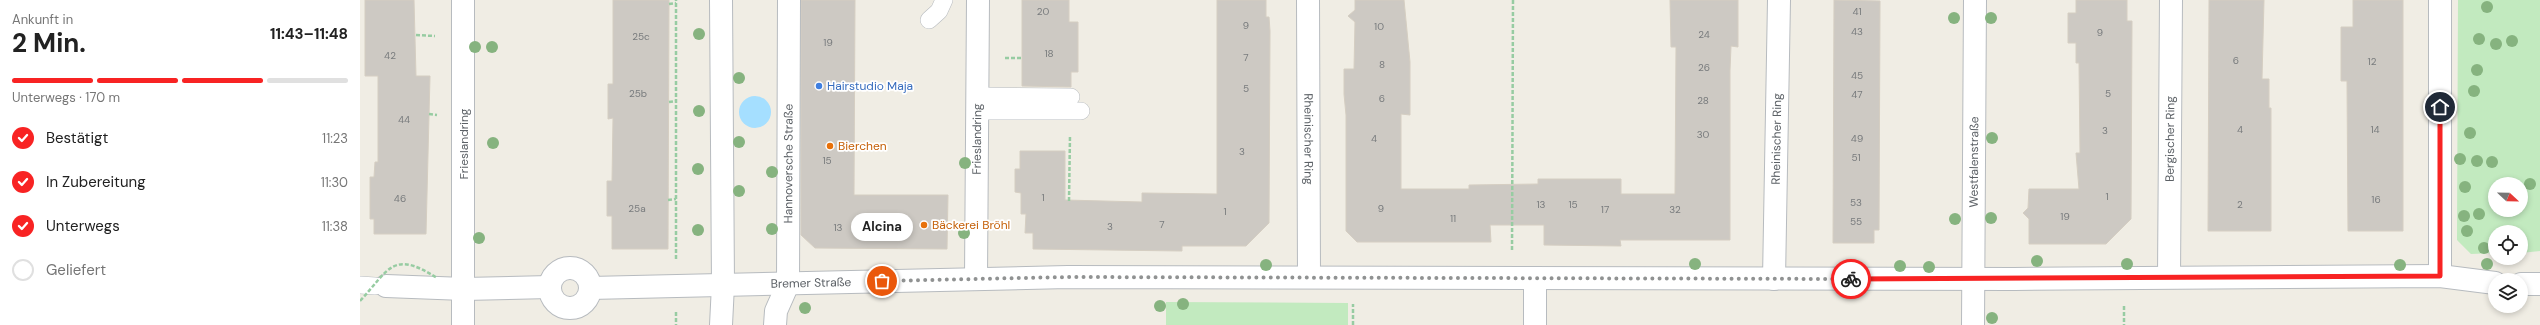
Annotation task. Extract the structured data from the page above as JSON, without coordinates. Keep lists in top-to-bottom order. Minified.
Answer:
{"streets":{"street":["Frieslandring","Rheinischer Ring","Bergischer Ring","Westfalenstraße","Hannoversche Straße","Bremer Straße"]},"crossings":[["Frieslandring","Bremer Straße"],["Rheinischer Ring","Bremer Straße"],["Bergischer Ring","Bremer Straße"],["Westfalenstraße","Bremer Straße"],["Hannoversche Straße","Bremer Straße"]],"places":["Hairstudio Maja","Bierchen","Bäckerei Bröhl","Alcina"],"house_numbers":["20","41","9","10","43","9","24","25c","19","18","42","7","6","12","8","26","45","5","25b","5","47","6","28","44","4","14","3","30","4","49","3","51","15","1","1","46","16","53","13","15","2","25a","9","17","32","1","19","11","55","7","3","13"],"north":"right","page":{"heading":["2 Min.","Ankunft in","11:43–11:48"],"bar":"Unterwegs · 170 m","list":[["Bestätigt","11:23"],["In Zubereitung","11:30"],["Unterwegs","11:38"],"Geliefert"],"bubble":"Alcina"}}
